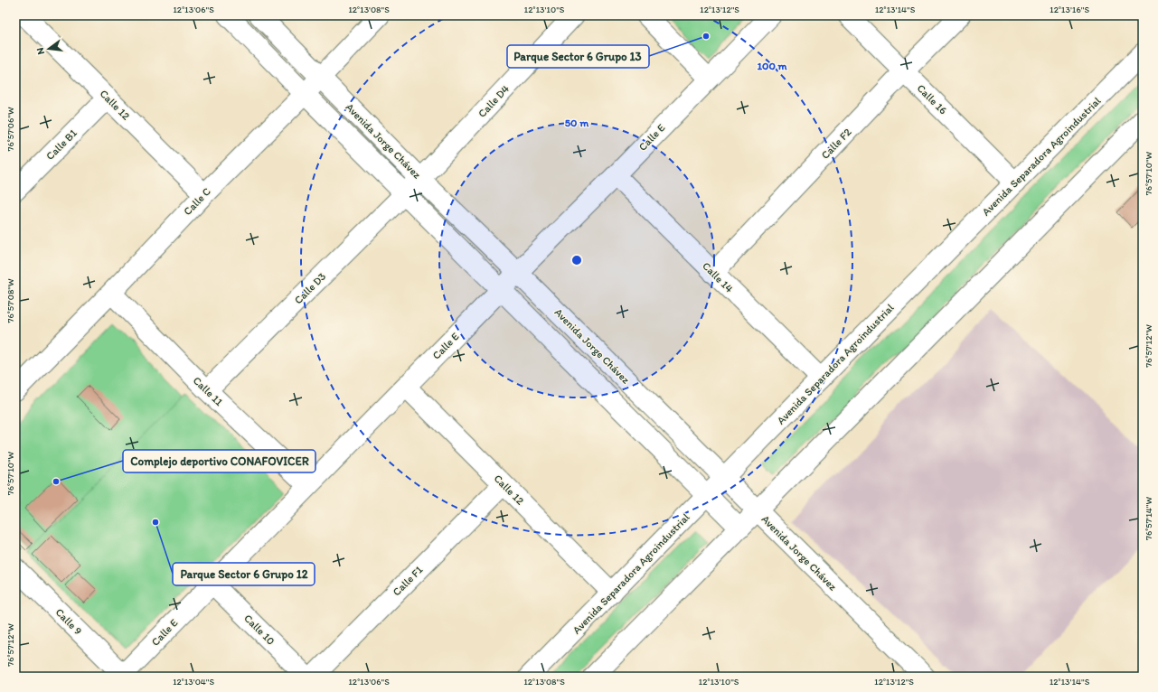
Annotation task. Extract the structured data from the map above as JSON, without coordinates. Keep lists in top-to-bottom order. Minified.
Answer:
{"streets":{"street":["Calle 16","Calle D4","Calle 12","Calle E","Avenida Jorge Chávez","Calle F2","Calle B1","Avenida Separadora Agroindustrial","Calle C","Calle 14","Calle D3","Calle 11","Calle F1","Calle 9","Calle 10"]},"crossings":[["Calle 16","Calle F2"],["Calle 16","Avenida Separadora Agroindustrial"],["Calle D4","Avenida Jorge Chávez"],["Calle D4","Calle D3"],["Calle 12","Calle E"],["Calle 12","Calle B1"],["Calle 12","Avenida Separadora Agroindustrial"],["Calle 12","Calle C"],["Calle 12","Calle F1"],["Calle E","Avenida Jorge Chávez"],["Calle E","Calle 14"],["Calle E","Calle 11"],["Calle E","Calle 9"],["Calle E","Calle 10"],["Avenida Jorge Chávez","Avenida Separadora Agroindustrial"],["Avenida Jorge Chávez","Calle C"],["Avenida Jorge Chávez","Calle D3"],["Calle F2","Calle 14"],["Avenida Separadora Agroindustrial","Calle 14"],["Calle C","Calle 11"],["Calle D3","Calle 11"]],"places":["Parque Sector 6 Grupo 13","Complejo deportivo CONAFOVICER","Parque Sector 6 Grupo 12"],"north":"left","coordinates":["12°13'06\"S","12°13'08\"S","12°13'10\"S","12°13'12\"S","12°13'14\"S","12°13'16\"S","76°57'06\"W","76°57'10\"W","76°57'08\"W","76°57'12\"W","76°57'14\"W","12°13'04\"S"],"rings":["100 m","50 m"]}
